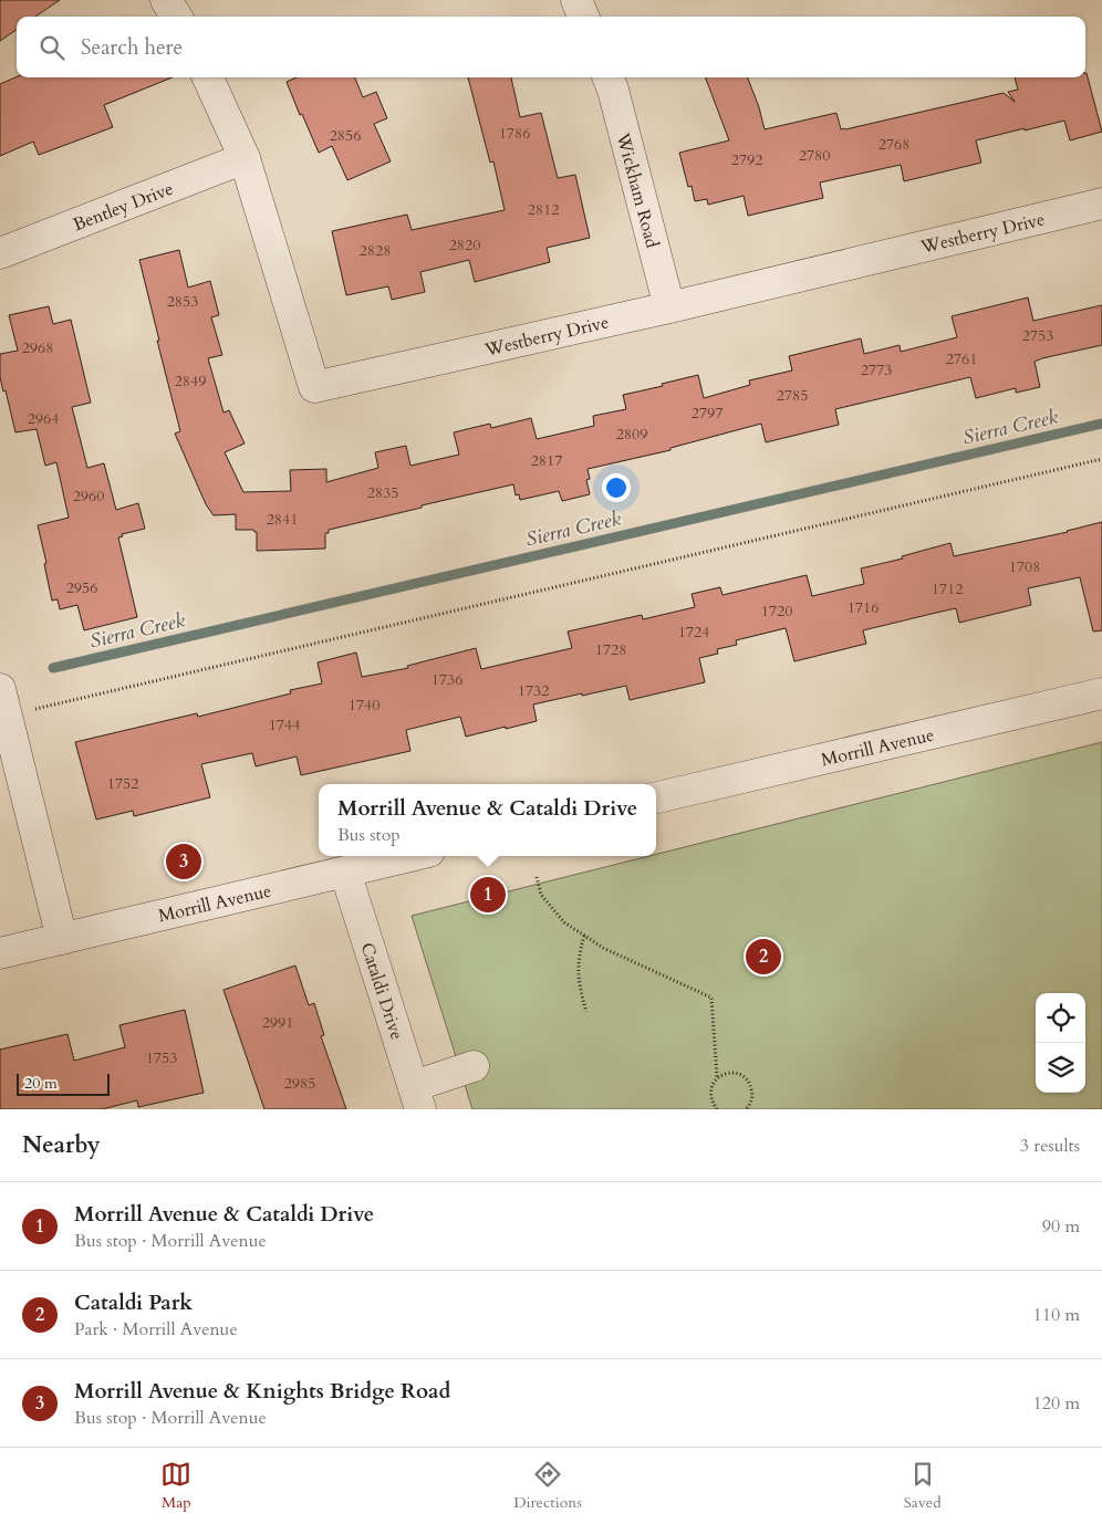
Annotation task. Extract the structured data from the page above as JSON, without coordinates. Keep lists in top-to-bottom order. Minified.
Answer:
{"streets":{"street":["Wickham Road","Bentley Drive","Westberry Drive","Morrill Avenue","Cataldi Drive"]},"crossings":[["Wickham Road","Westberry Drive"],["Bentley Drive","Westberry Drive"],["Morrill Avenue","Cataldi Drive"]],"water":["Sierra Creek"],"house_numbers":["1786","2856","2768","2780","2792","2812","2820","2828","2853","2753","2968","2761","2773","2849","2785","2797","2964","2809","2817","2835","2960","2841","1708","2956","1712","1716","1720","1724","1728","1736","1732","1740","1744","1752","2991","1753","2985"],"scale_bar":"20 m","page":{"search":"Search here","popup":["Morrill Avenue & Cataldi Drive","Bus stop"],"pins":["3","1","2"],"scale":"20 m","heading":["Nearby","3 results"],"list":[{"mark":"1","name":"Morrill Avenue & Cataldi Drive","note":"Bus stop · Morrill Avenue","value":"90 m"},{"mark":"2","name":"Cataldi Park","note":"Park · Morrill Avenue","value":"110 m"},{"mark":"3","name":"Morrill Avenue & Knights Bridge Road","note":"Bus stop · Morrill Avenue","value":"120 m"}],"nav":["Map","Directions","Saved"]}}
